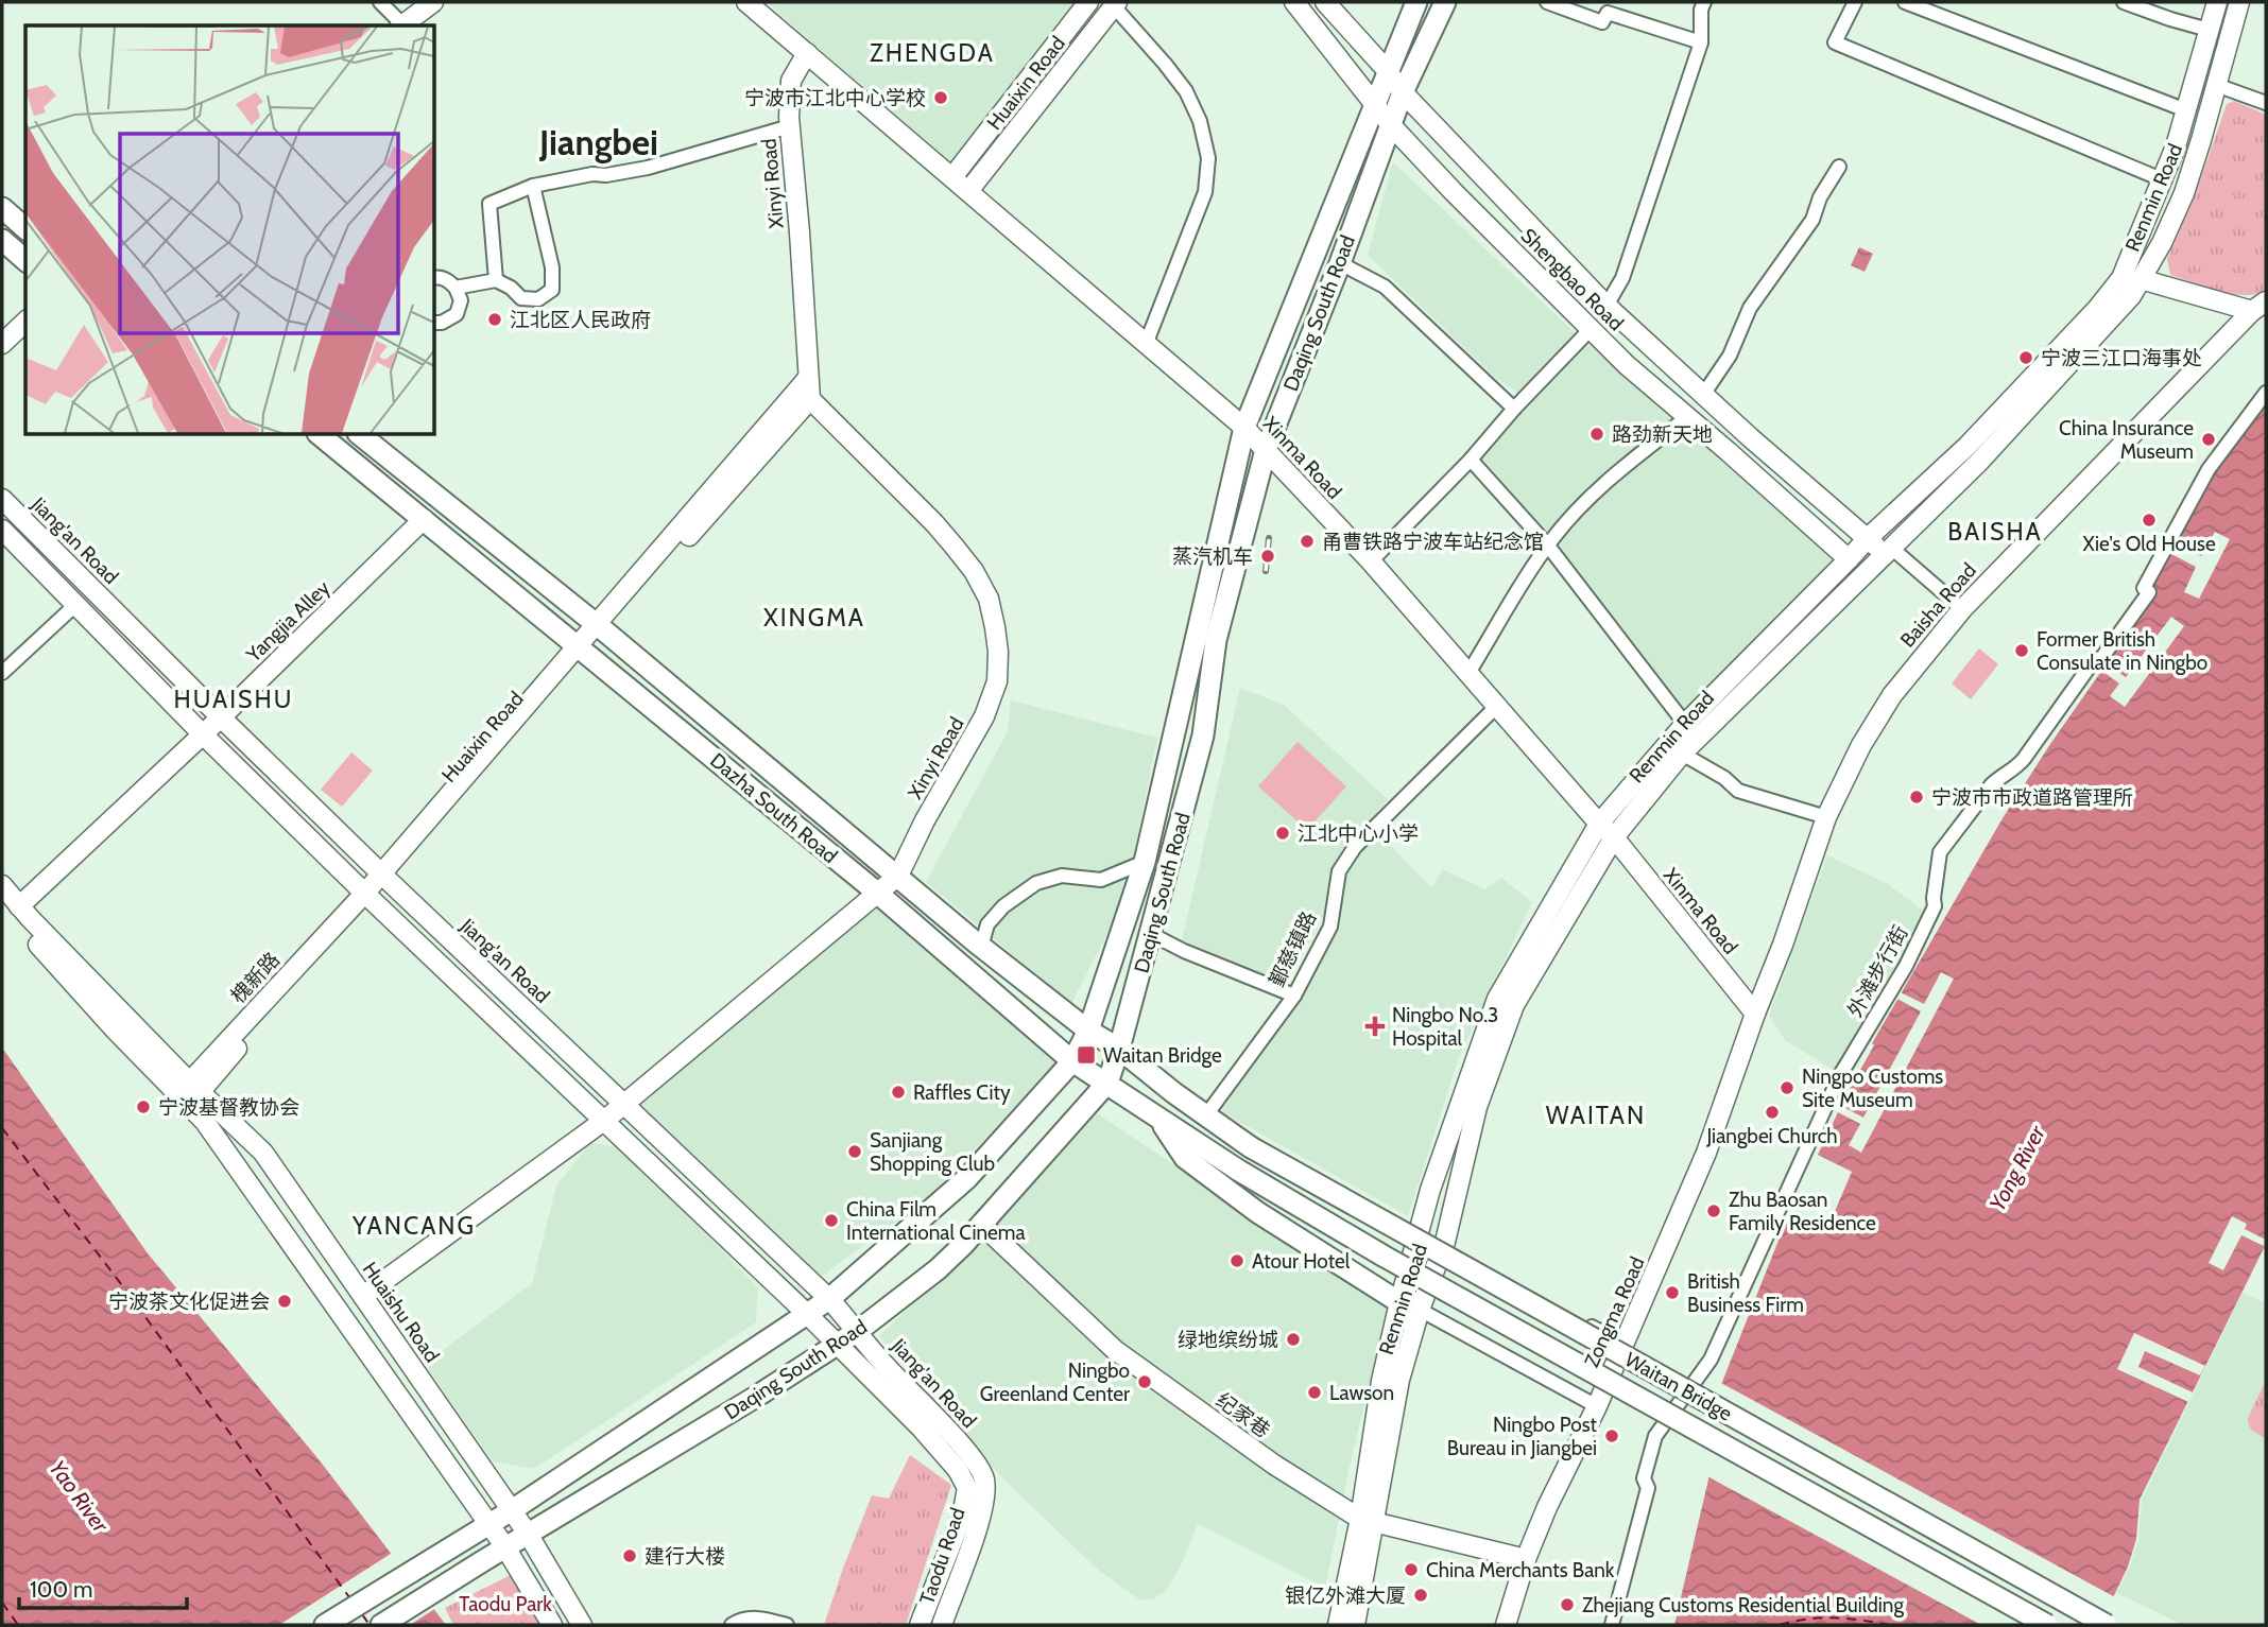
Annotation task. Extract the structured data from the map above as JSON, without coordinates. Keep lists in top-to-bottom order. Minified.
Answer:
{"streets":{"main road":["Daqing South Road","Dazha South Road","Waitan Bridge"],"street":["Huaixin Road","Xinyi Road","Renmin Road","Shengbao Road","Xinma Road","Jiang'an Road","Baisha Road","Yangjia Alley","鄞慈镇路","外滩步行街","槐新路","Huaishu Road","Zongma Road","纪家巷","Taodu Road"]},"crossings":[["Huaixin Road","Xinyi Road"],["Huaixin Road","Xinma Road"],["Huaixin Road","Jiang'an Road"],["Huaixin Road","Dazha South Road"],["Huaixin Road","槐新路"],["Xinyi Road","Xinma Road"],["Xinyi Road","Jiang'an Road"],["Xinyi Road","Dazha South Road"],["Xinyi Road","Huaishu Road"],["Renmin Road","Shengbao Road"],["Renmin Road","Xinma Road"],["Renmin Road","纪家巷"],["Shengbao Road","Daqing South Road"],["Daqing South Road","Xinma Road"],["Daqing South Road","Jiang'an Road"],["Daqing South Road","Dazha South Road"],["Daqing South Road","Huaishu Road"],["Daqing South Road","纪家巷"],["Xinma Road","Baisha Road"],["Xinma Road","鄞慈镇路"],["Xinma Road","Zongma Road"],["Jiang'an Road","Yangjia Alley"],["Jiang'an Road","槐新路"],["Jiang'an Road","Taodu Road"],["Baisha Road","Zongma Road"],["Yangjia Alley","Dazha South Road"],["Yangjia Alley","Huaishu Road"],["Dazha South Road","Waitan Bridge"],["槐新路","Huaishu Road"],["Zongma Road","纪家巷"]],"districts":["ZHENGDA","Jiangbei","BAISHA","XINGMA","HUAISHU","WAITAN","YANCANG"],"water":["Yong River","Yao River"],"parks":["Taodu Park"],"places":{"other":["宁波市江北中心学校","江北区人民政府","宁波三江口海事处","路劲新天地","China Insurance Museum","Xie's Old House","甬曹铁路宁波车站纪念馆","蒸汽机车","Former British Consulate in Ningbo","宁波市市政道路管理所","江北中心小学","Ningpo Customs Site Museum","Raffles City","宁波基督教协会","Jiangbei Church","Sanjiang Shopping Club","Zhu Baosan Family Residence","China Film International Cinema","Atour Hotel","British Business Firm","宁波茶文化促进会","绿地缤纷城","Ningbo Greenland Center","Lawson","Ningbo Post Bureau in Jiangbei","建行大楼","China Merchants Bank","银亿外滩大厦","Zhejiang Customs Residential Building"],"health":["Ningbo No.3 Hospital"],"transit":["Waitan Bridge"]},"scale_bar":"100 m"}
